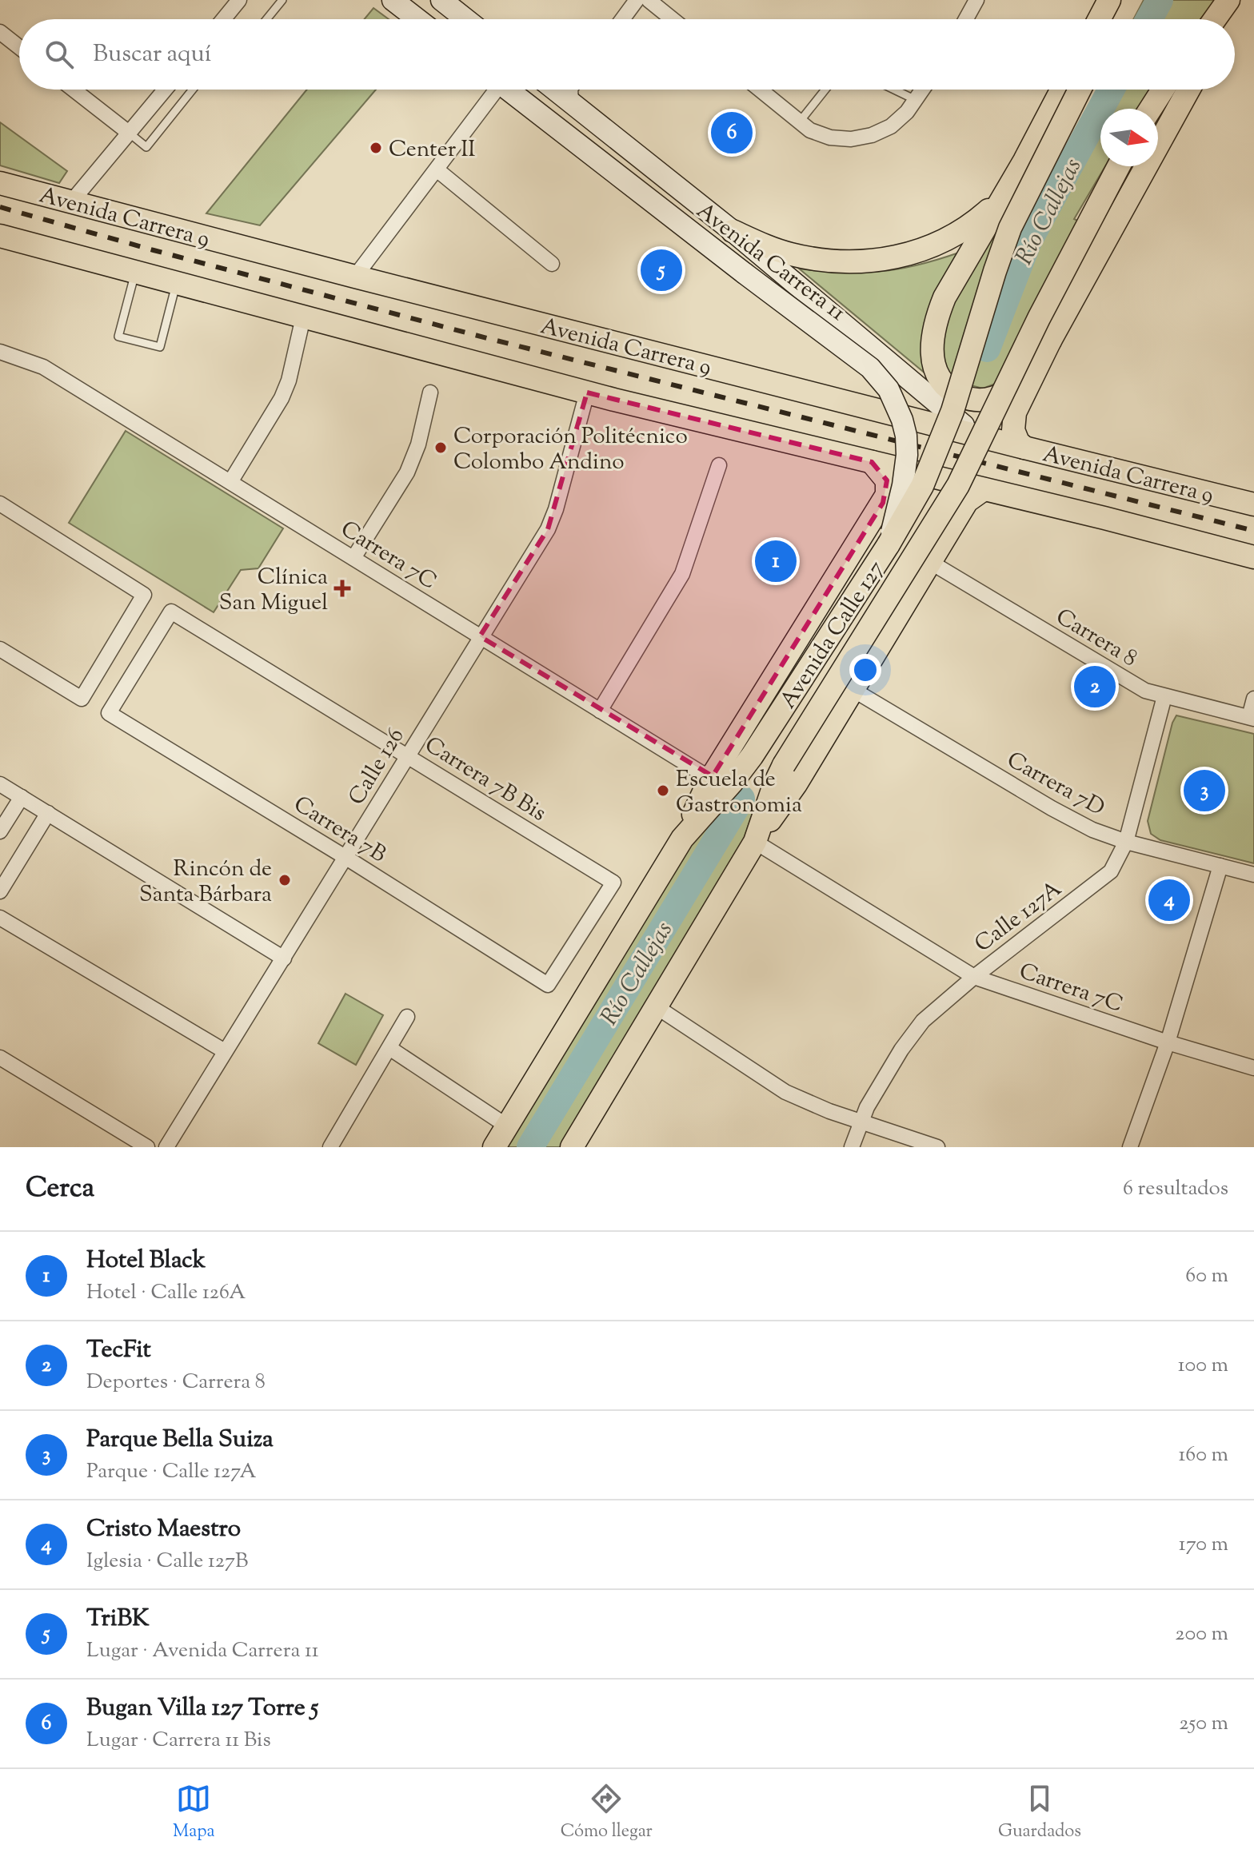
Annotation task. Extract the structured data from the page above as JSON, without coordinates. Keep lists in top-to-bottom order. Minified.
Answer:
{"streets":{"main road":["Avenida Carrera 9","Avenida Carrera 11","Avenida Calle 127"],"street":["Carrera 7C","Carrera 8","Calle 126","Carrera 7B Bis","Carrera 7D","Carrera 7B","Calle 127A"]},"crossings":[["Avenida Carrera 9","Avenida Carrera 11"],["Avenida Carrera 11","Avenida Calle 127"],["Carrera 7C","Avenida Calle 127"],["Carrera 7C","Calle 126"],["Carrera 7C","Calle 127A"],["Carrera 8","Calle 127A"],["Calle 126","Carrera 7B Bis"],["Calle 126","Carrera 7B"],["Carrera 7B Bis","Carrera 7B"],["Carrera 7D","Calle 127A"]],"water":["Río Callejas"],"places":{"other":["Center II","Corporación Politécnico Colombo Andino","Escuela de Gastronomia","Rincón de Santa Bárbara"],"health":["Clínica San Miguel"]},"north":"right","page":{"search":"Buscar aquí","pins":["6","5","1","2","3","4"],"heading":["Cerca","6 resultados"],"list":[{"mark":"1","name":"Hotel Black","note":"Hotel · Calle 126A","value":"60 m"},{"mark":"2","name":"TecFit","note":"Deportes · Carrera 8","value":"100 m"},{"mark":"3","name":"Parque Bella Suiza","note":"Parque · Calle 127A","value":"160 m"},{"mark":"4","name":"Cristo Maestro","note":"Iglesia · Calle 127B","value":"170 m"},{"mark":"5","name":"TriBK","note":"Lugar · Avenida Carrera 11","value":"200 m"},{"mark":"6","name":"Bugan Villa 127 Torre 5","note":"Lugar · Carrera 11 Bis","value":"250 m"}],"nav":["Mapa","Cómo llegar","Guardados"]}}
